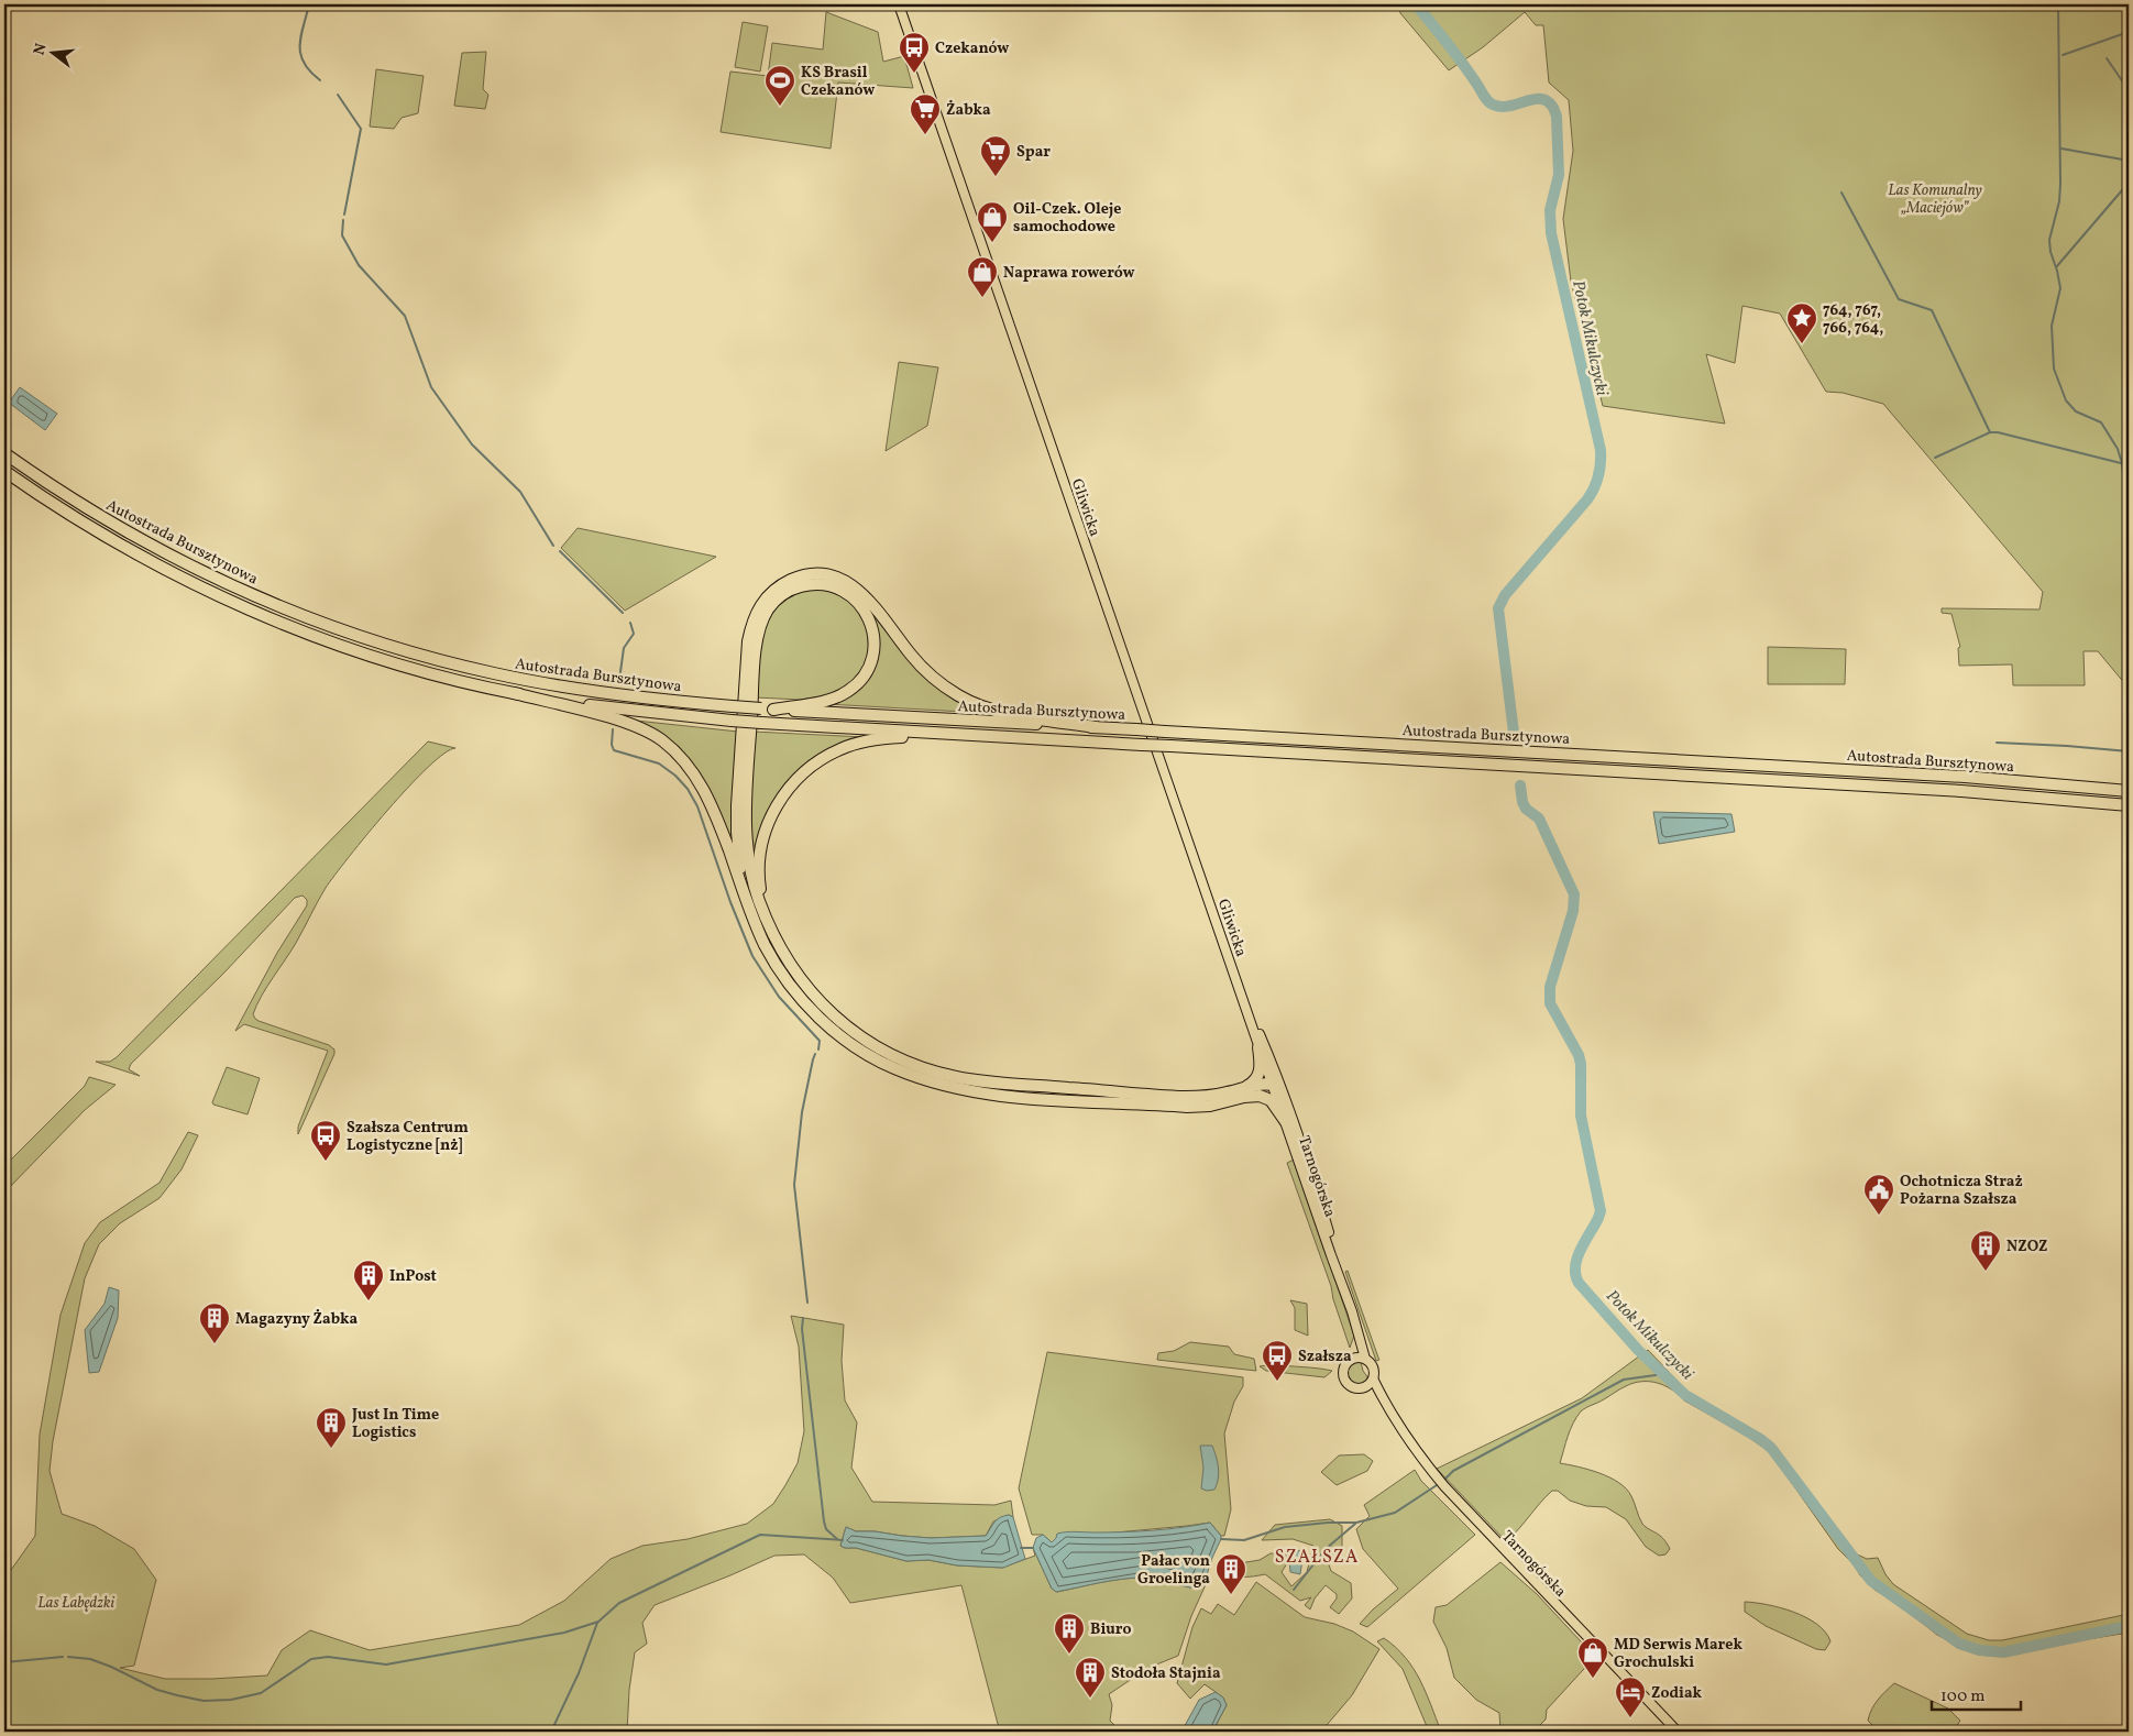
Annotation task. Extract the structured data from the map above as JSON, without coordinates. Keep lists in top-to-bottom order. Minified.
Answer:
{"streets":{"highway":["Autostrada Bursztynowa"],"main road":["Gliwicka","Tarnogórska"]},"crossings":[["Gliwicka","Tarnogórska"]],"districts":["SZAŁSZA"],"water":["Potok Mikulczycki"],"parks":["Las Komunalny „Maciejów”","Las Łabędzki"],"places":{"bus stop":["Czekanów","Szałsza Centrum Logistyczne [nż]","Szałsza"],"sports":["KS Brasil Czekanów"],"supermarket":["Żabka","Spar"],"shop":["Oil-Czek. Oleje samochodowe","Naprawa rowerów","MD Serwis Marek Grochulski"],"place":["764, 767, 766, 764,"],"public building":["Ochotnicza Straż Pożarna Szałsza"],"building":["NZOZ","InPost","Magazyny Żabka","Just In Time Logistics","Pałac von Groelinga","Biuro","Stodoła Stajnia"],"hotel":["Zodiak"]},"scale_bar":"100 m","north":"left"}
